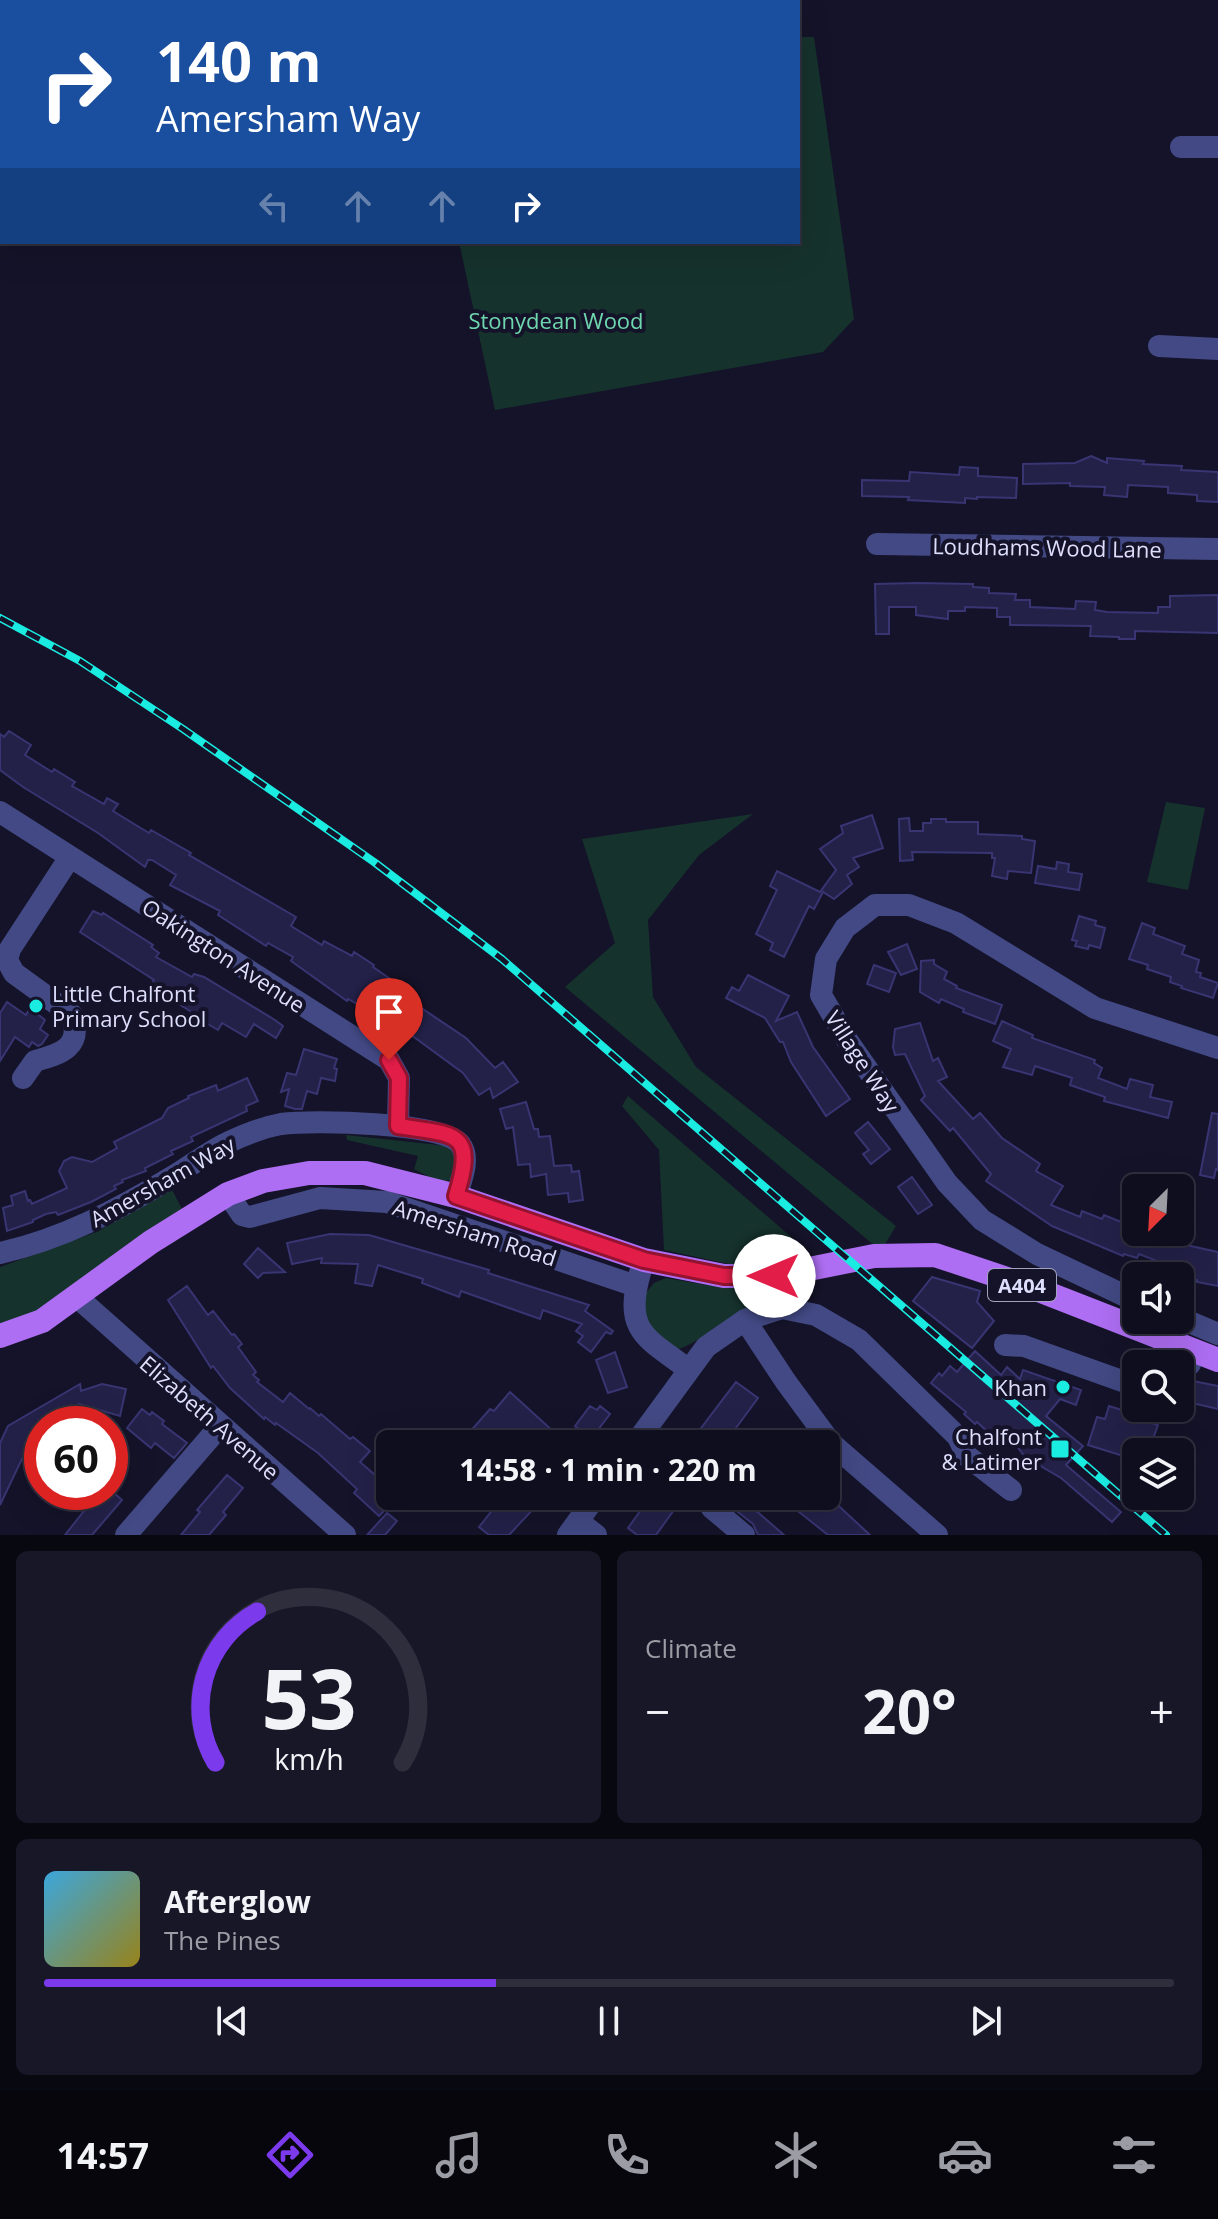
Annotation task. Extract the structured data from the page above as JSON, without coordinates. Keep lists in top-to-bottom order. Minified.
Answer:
{"streets":{"main road":["Amersham Road","A404"],"street":["Loudhams Wood Lane","Oakington Avenue","Village Way","Amersham Way","Elizabeth Avenue"]},"crossings":[["Oakington Avenue","Amersham Way"],["Amersham Way","Amersham Road"],["Amersham Road","Elizabeth Avenue"]],"parks":["Stonydean Wood"],"places":{"other":["Little Chalfont Primary School","Khan"],"transit":["Chalfont & Latimer"]},"north":"bottom left","page":{"turn":["140 m","Amersham Way"],"limit":"60","trip":"14:58 · 1 min · 220 m","tile":"Climate","heat":["−","20°","+"],"song":["Afterglow","The Pines"],"tabs":"14:57","gauge":["53","km/h"]}}
